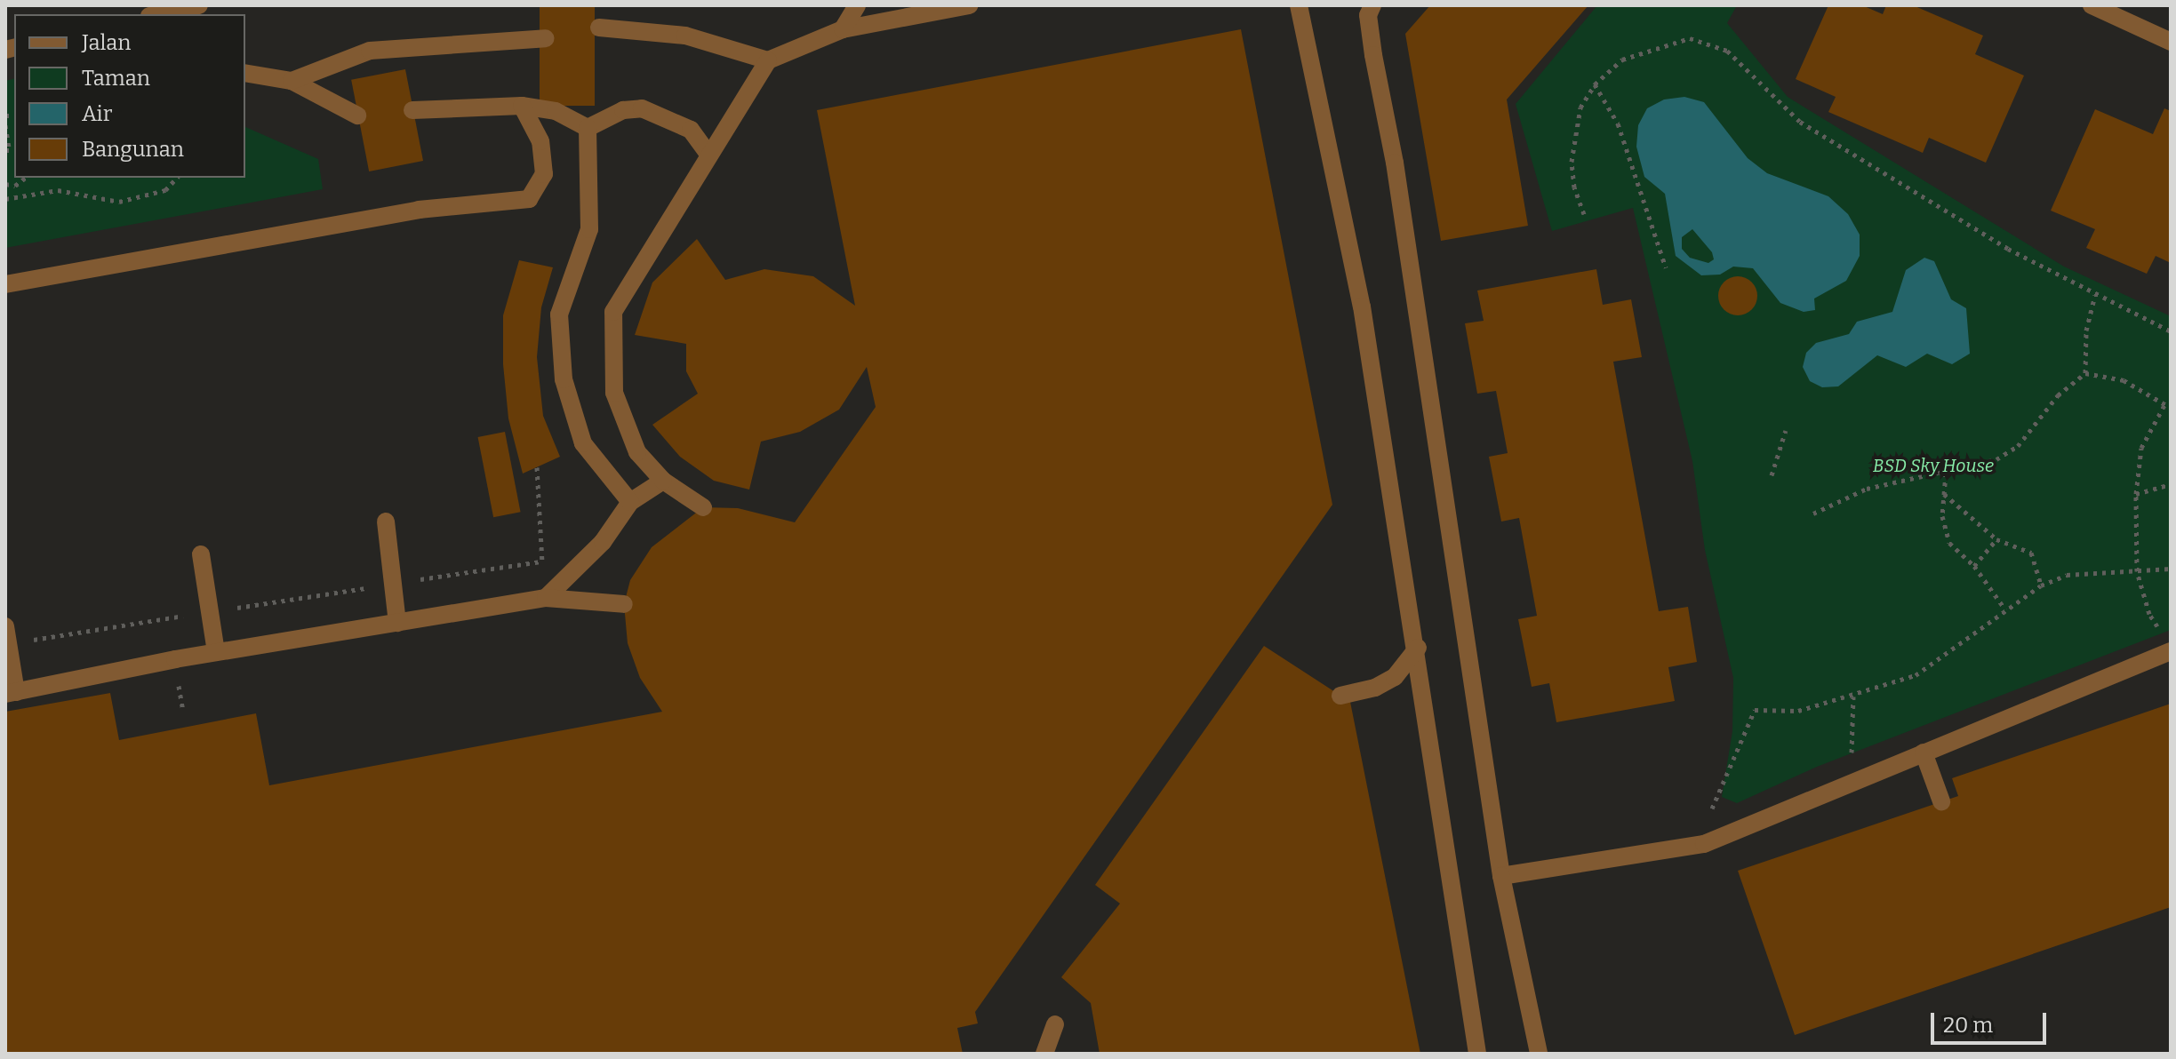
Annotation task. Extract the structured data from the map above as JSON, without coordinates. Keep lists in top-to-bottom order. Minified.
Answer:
{"parks":["BSD Sky House"],"legend":["Jalan","Taman","Air","Bangunan"],"scale_bar":"20 m"}
